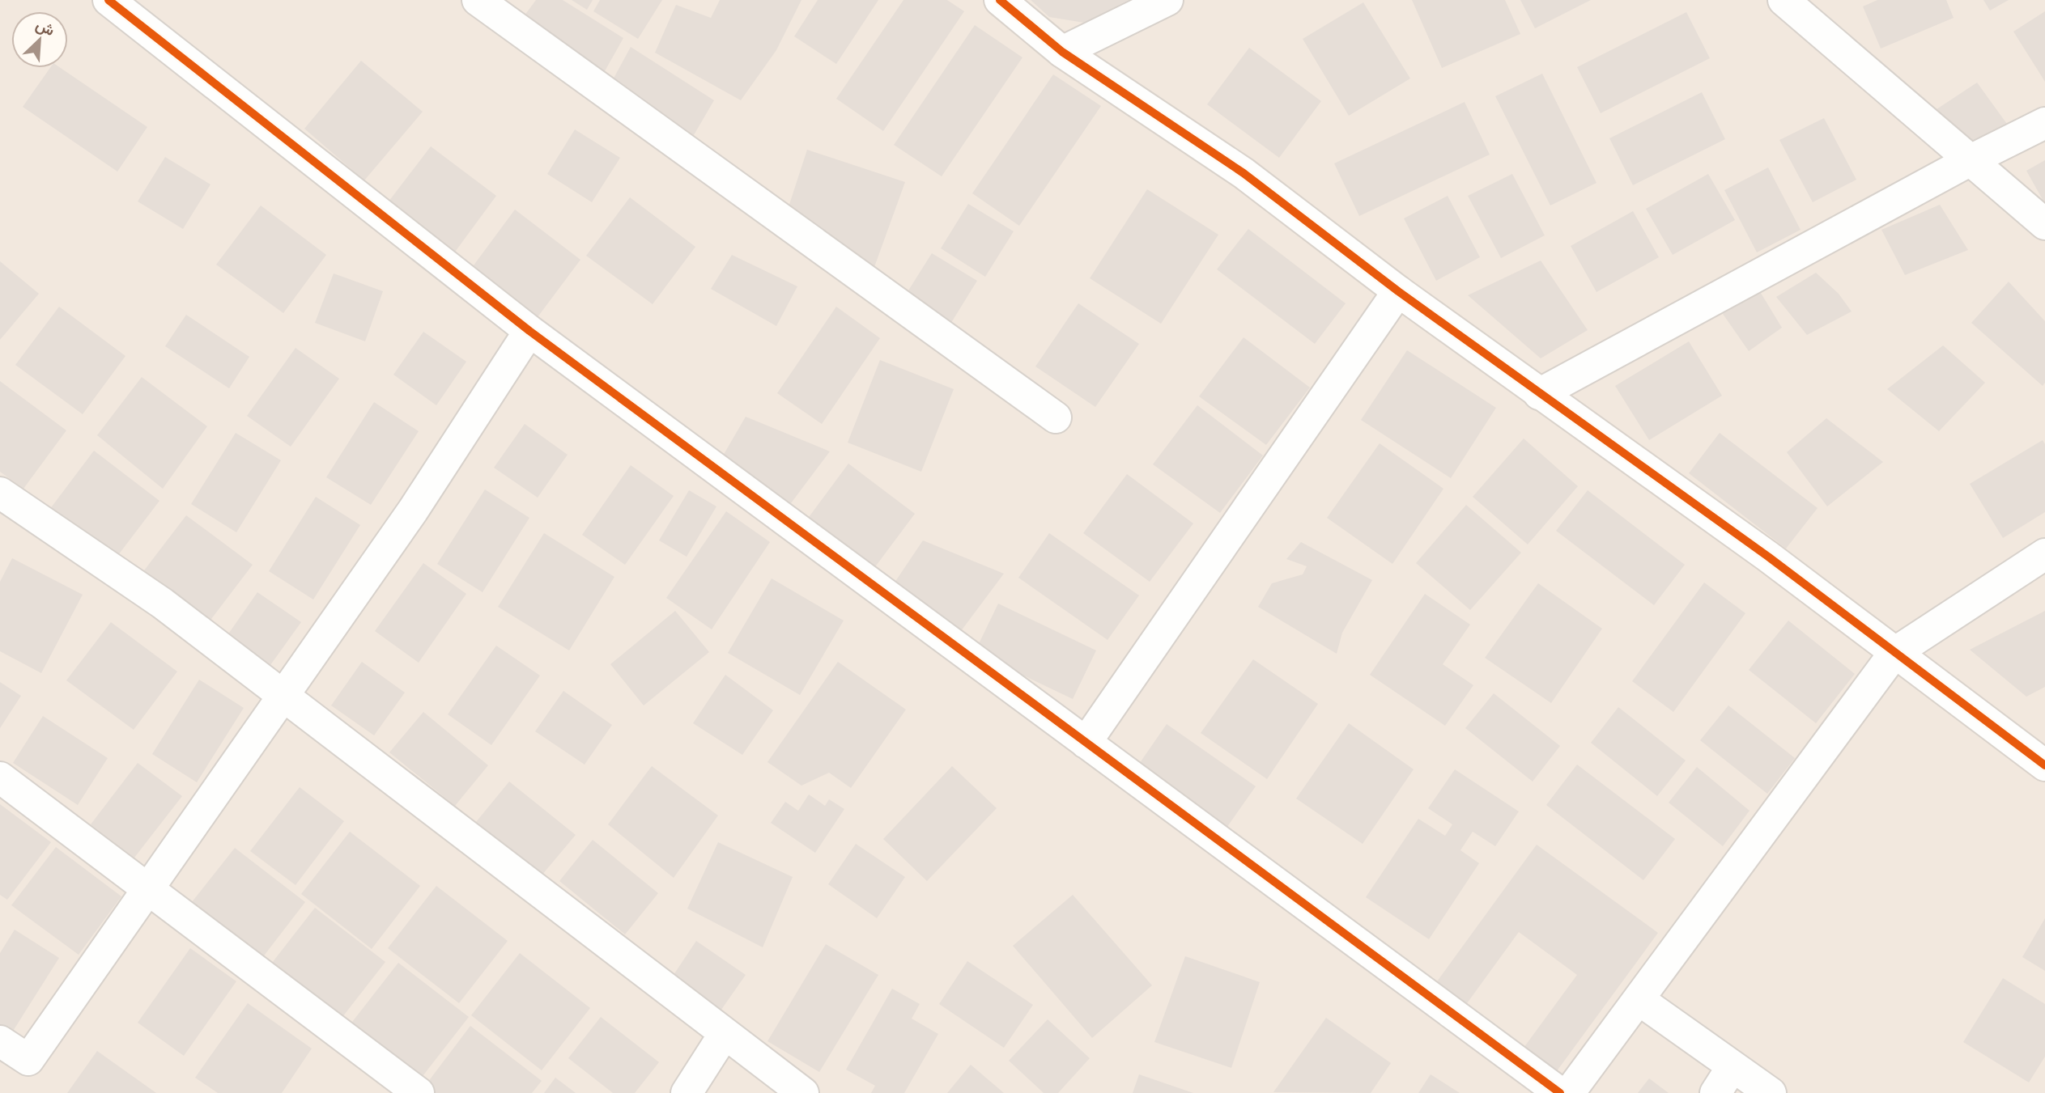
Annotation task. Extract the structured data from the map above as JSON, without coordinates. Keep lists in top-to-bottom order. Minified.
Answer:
{"north":"top right"}
